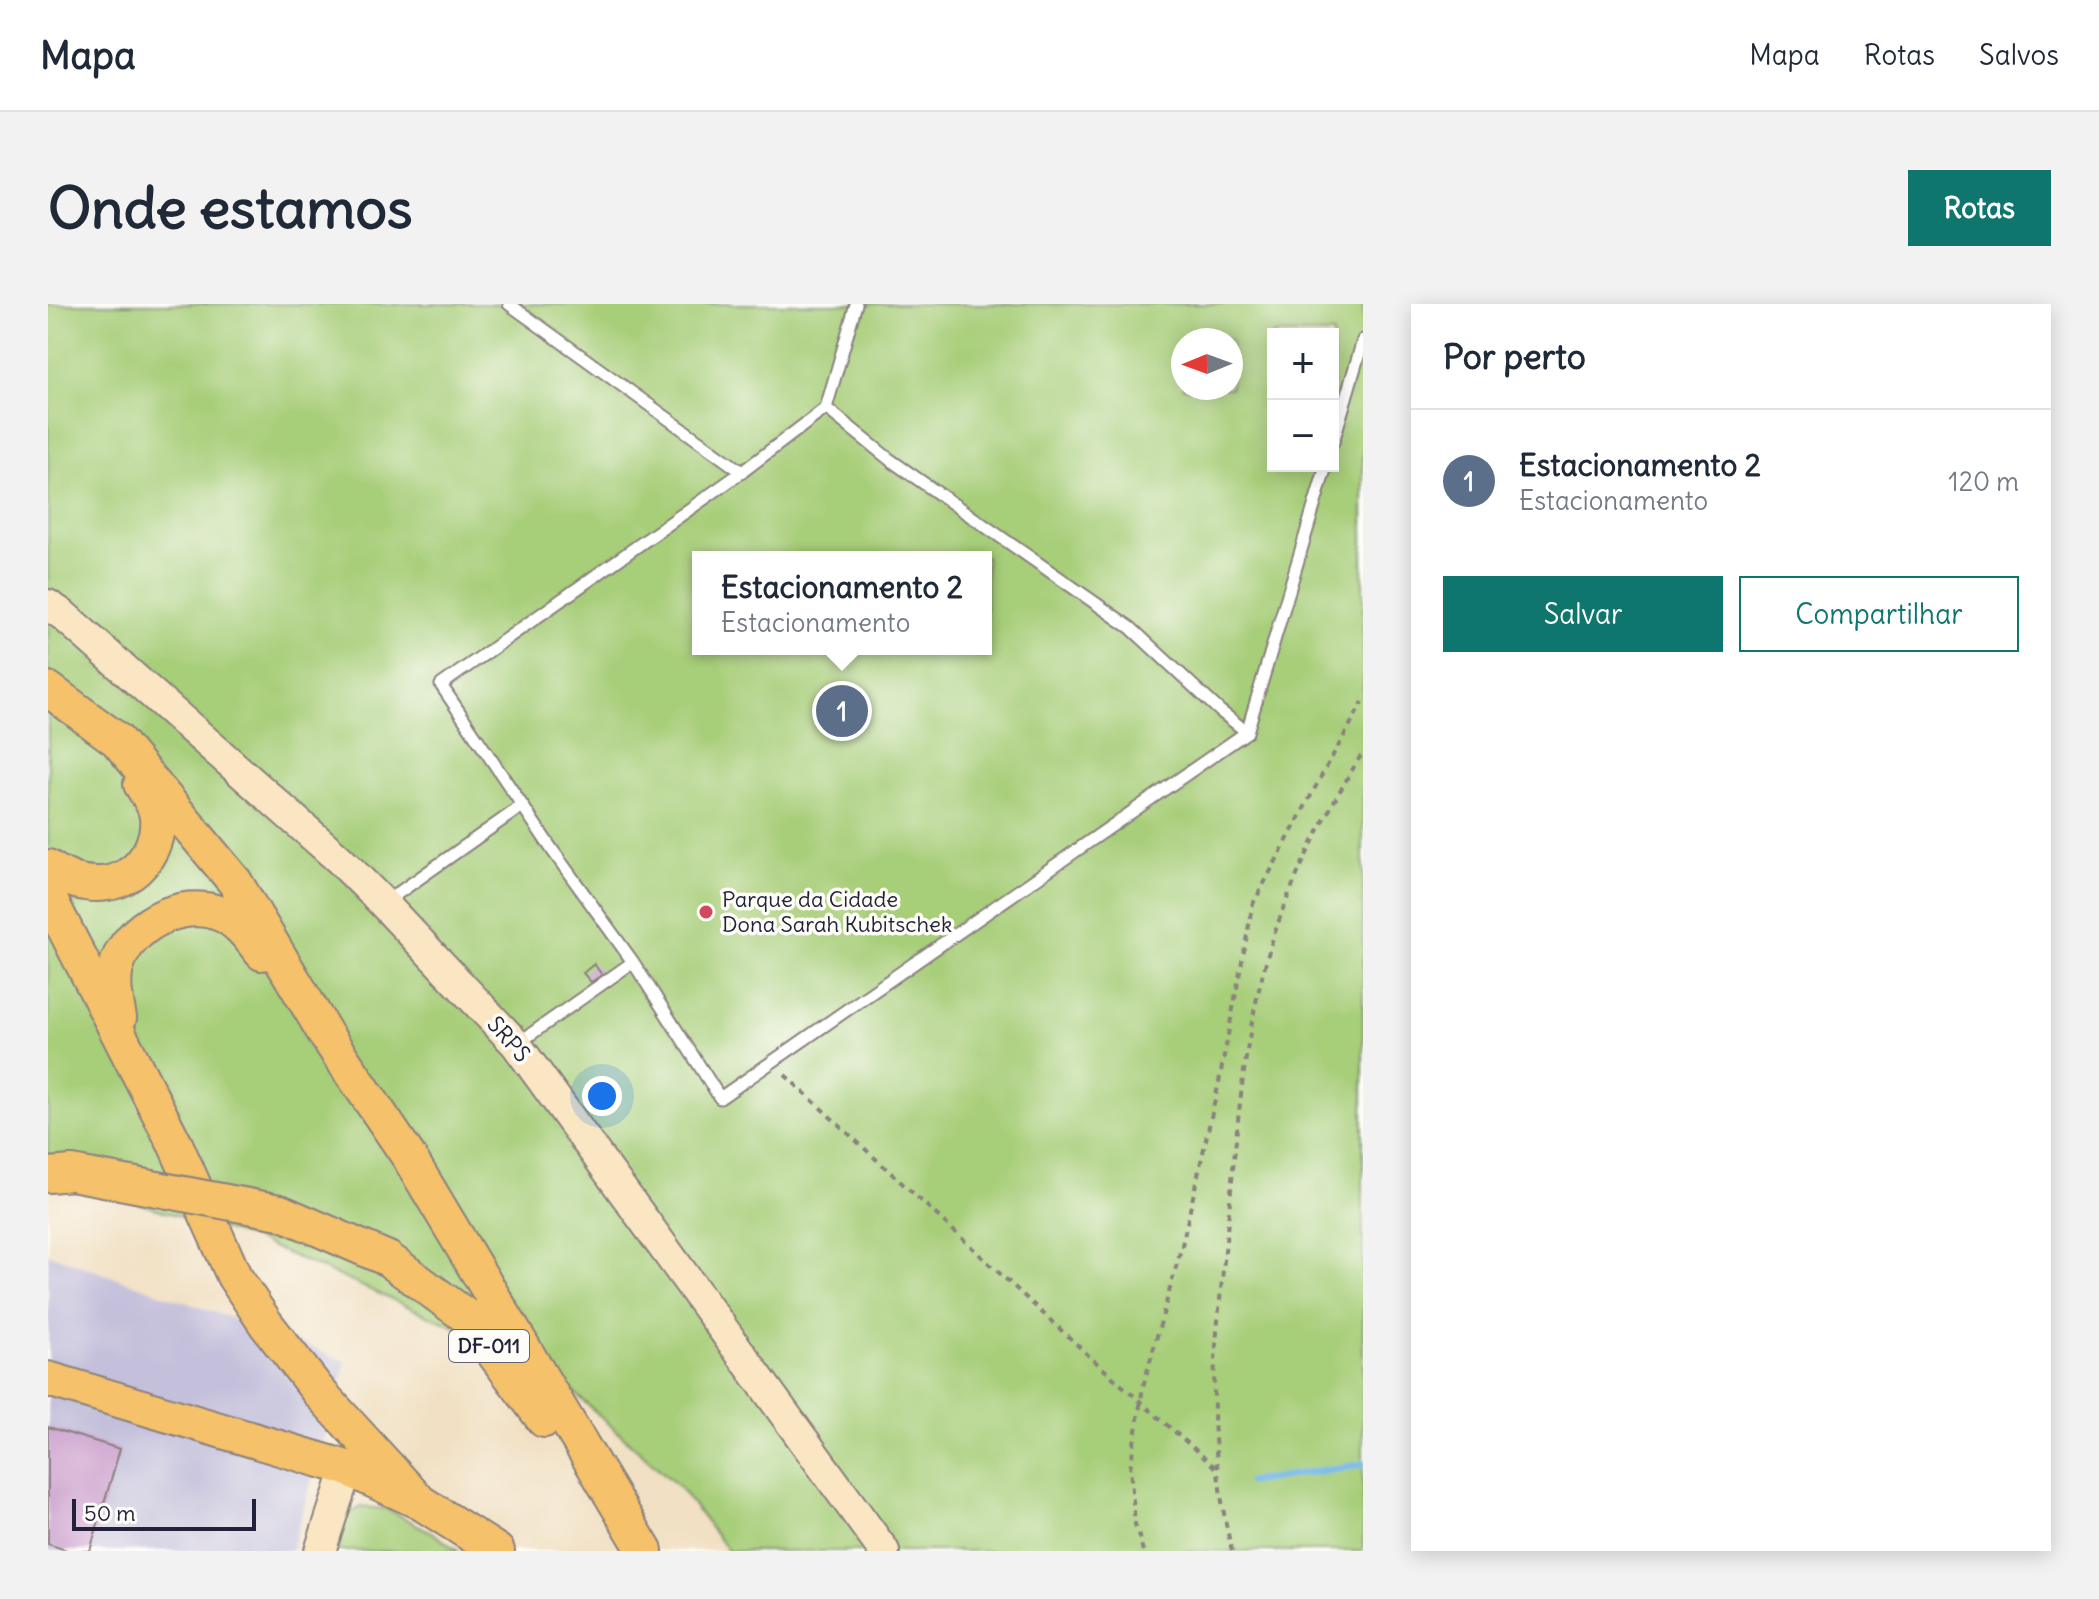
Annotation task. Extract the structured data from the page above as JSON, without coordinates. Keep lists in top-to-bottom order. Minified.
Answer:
{"streets":{"main road":["SRPS","DF-011"]},"places":["Parque da Cidade Dona Sarah Kubitschek"],"scale_bar":"50 m","north":"left","page":{"header":"Mapa","nav":["Mapa","Rotas","Salvos"],"buttons":["Rotas",["Salvar","Compartilhar"]],"title":"Onde estamos","heading":"Por perto","map_buttons":["+","−"],"list":[{"mark":"1","name":"Estacionamento 2","note":"Estacionamento","value":"120 m"}],"popup":["Estacionamento 2","Estacionamento"],"pins":"1","scale":"50 m"}}
